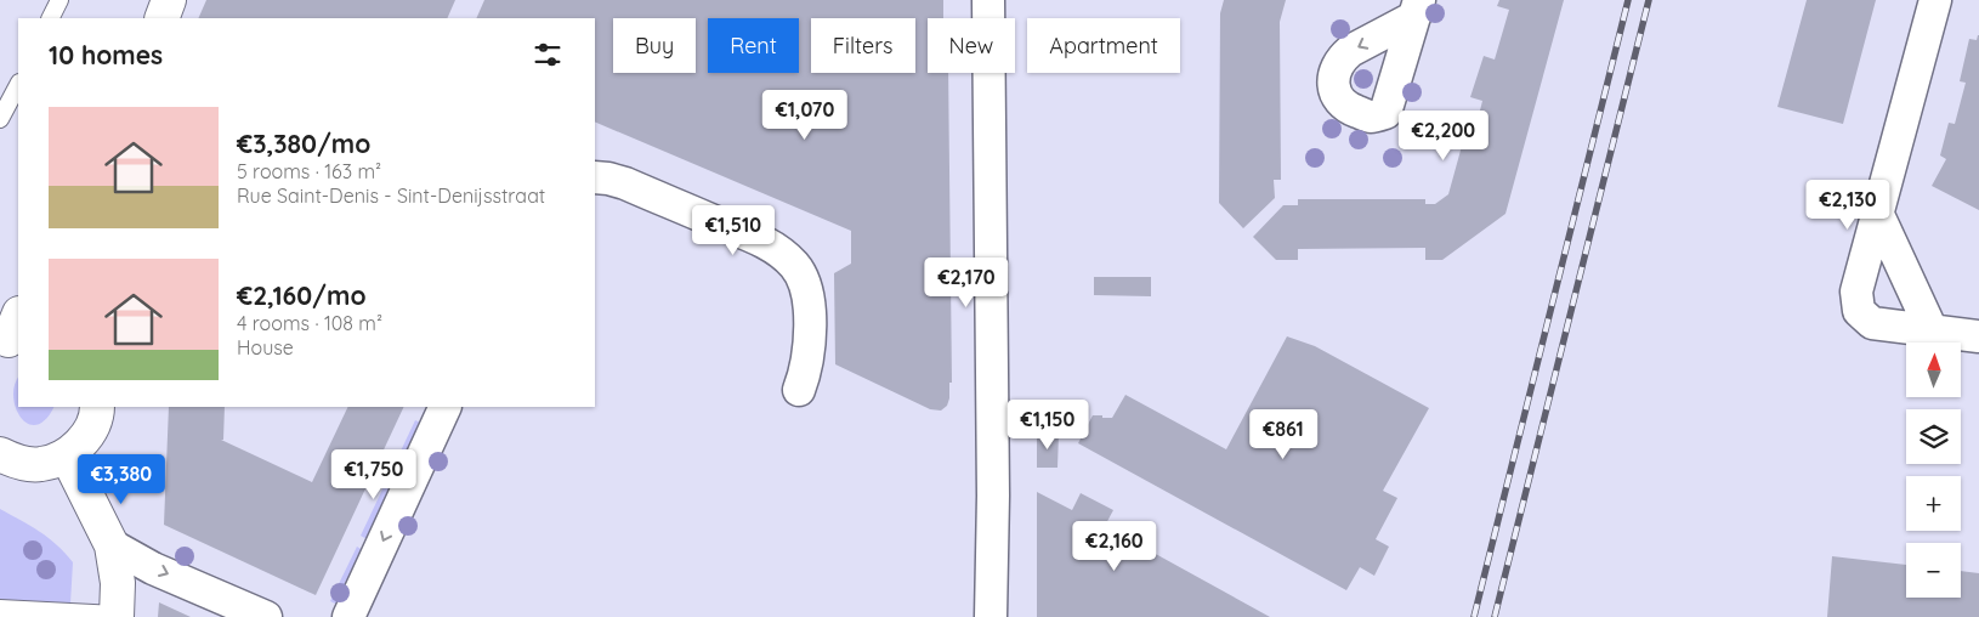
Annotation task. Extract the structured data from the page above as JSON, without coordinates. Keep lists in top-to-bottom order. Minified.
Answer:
{"north":"top","page":{"chip":["Buy","Rent","Filters","New","Apartment"],"heading":"10 homes","price":["€1,070","€2,200","€2,130","€1,510","€2,170","€1,150","€861","€1,750","€3,380","€2,160"],"list":[{"name":"€3,380/mo","note":"5 rooms · 163 m² · Rue Saint-Denis - Sint-Denijsstraat"},{"name":"€2,160/mo","note":"4 rooms · 108 m² · House"}],"map_buttons":["+","−"]}}
